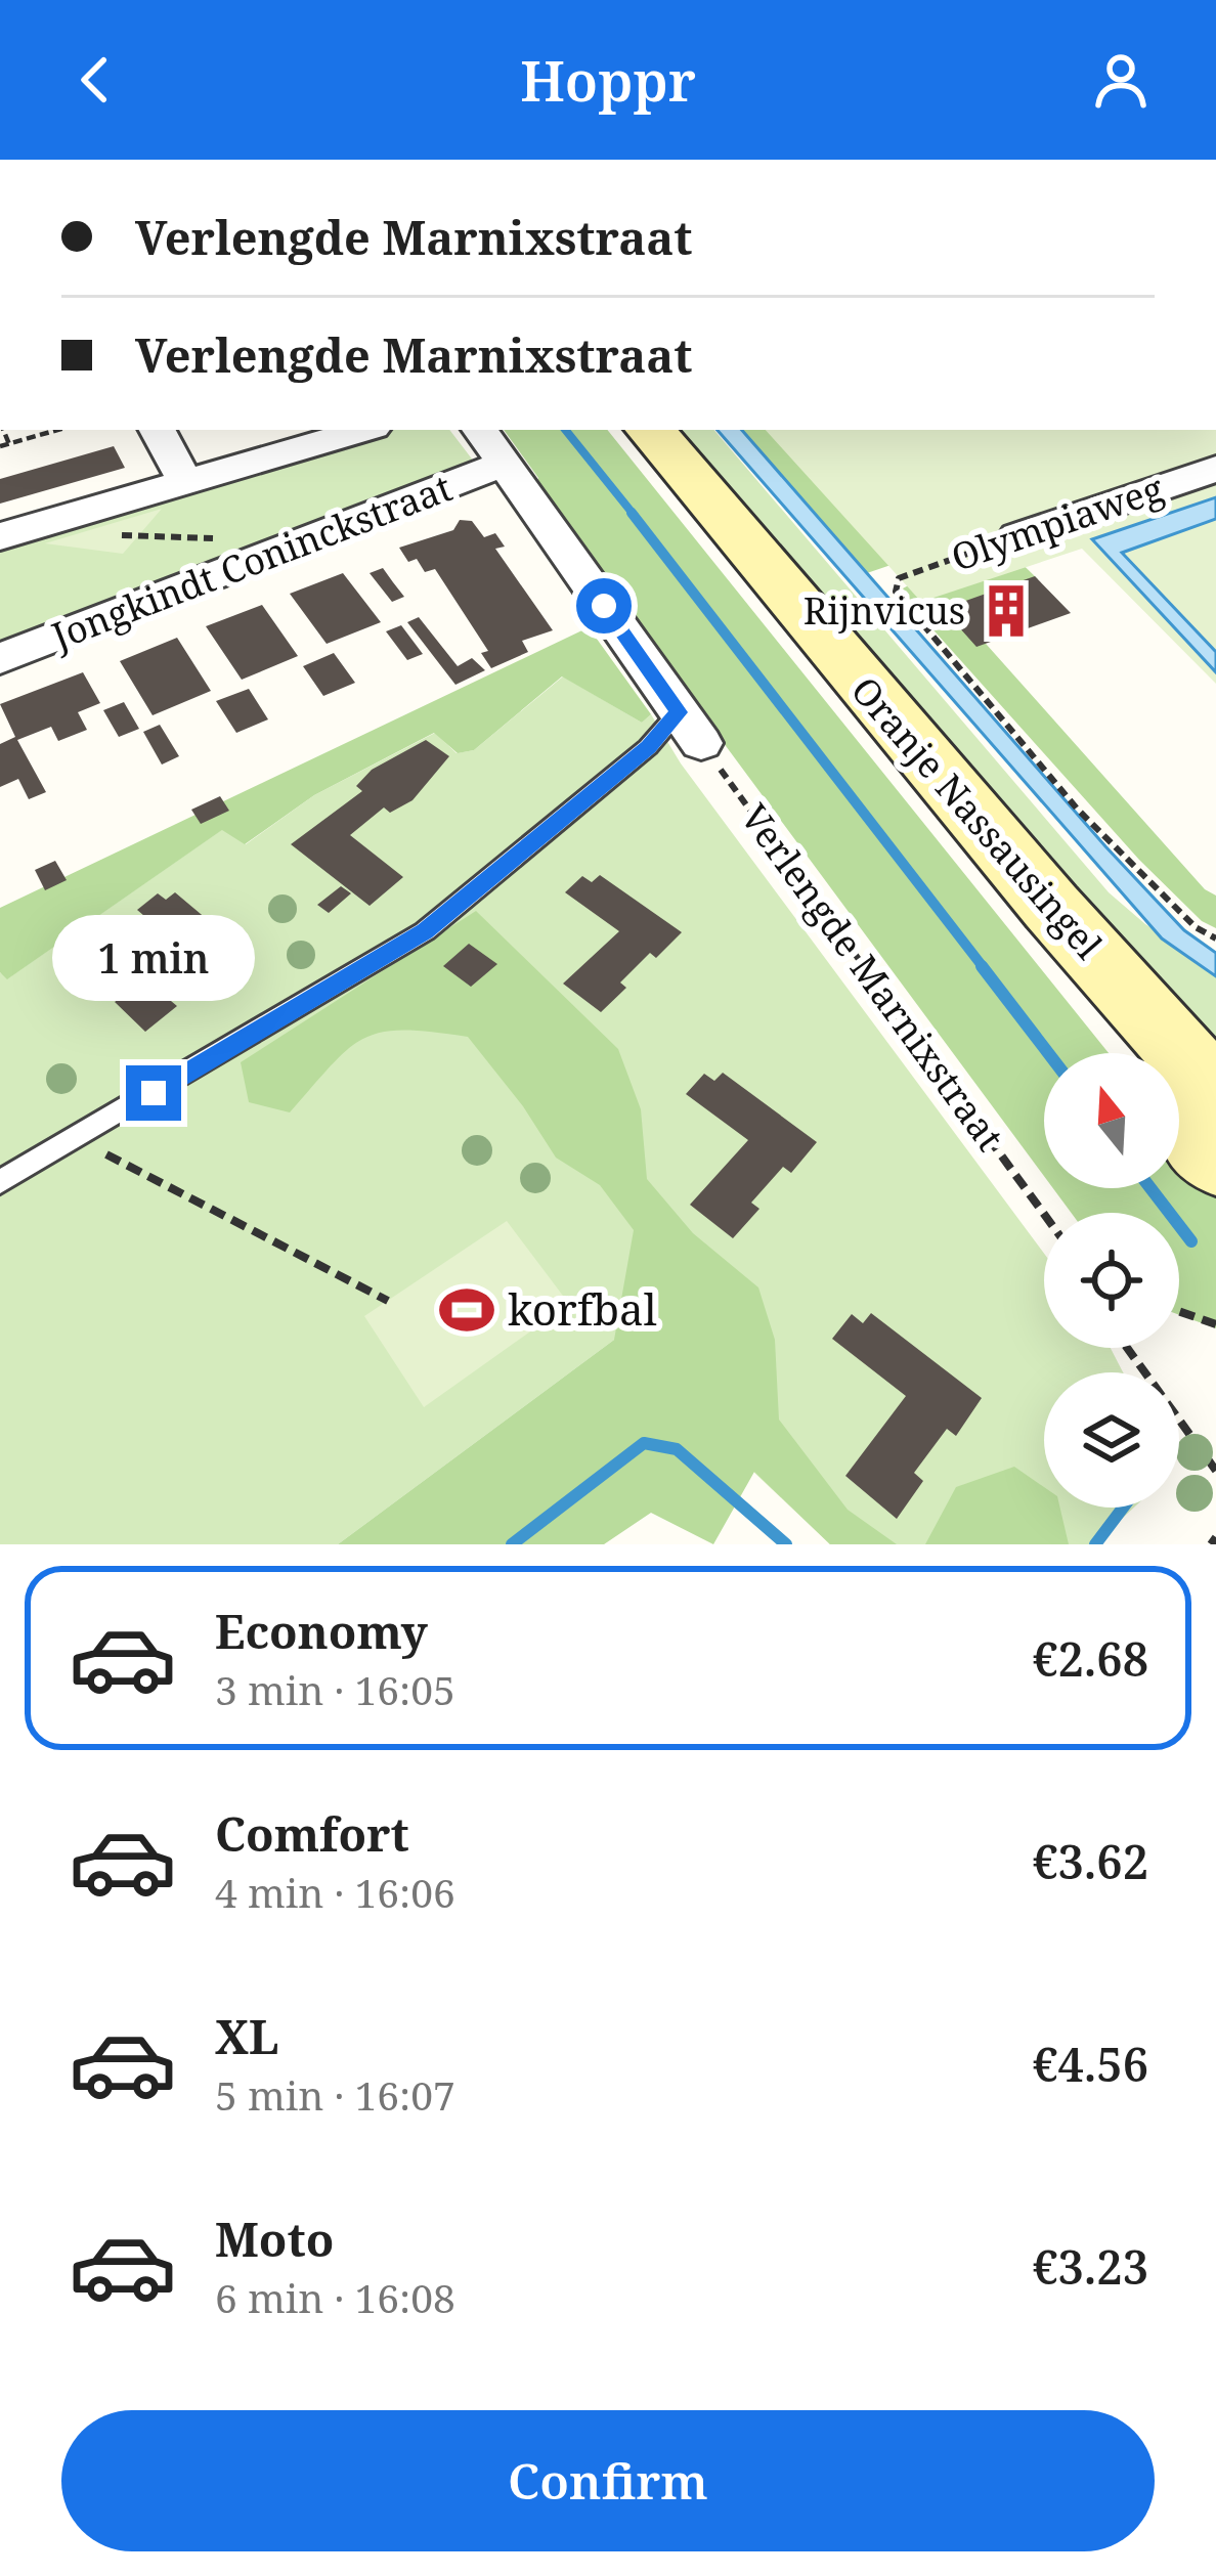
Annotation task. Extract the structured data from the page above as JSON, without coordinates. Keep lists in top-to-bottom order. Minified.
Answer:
{"streets":{"main road":["Oranje Nassausingel"],"street":["Olympiaweg","Jongkindt Coninckstraat"],"path":["Verlengde Marnixstraat"]},"places":{"building":["Rijnvicus"],"sports":["korfbal"]},"north":"top","page":{"header":"Hoppr","banner":["Verlengde Marnixstraat","Verlengde Marnixstraat"],"bubble":"1 min","list":[{"name":"Economy","note":"3 min · 16:05","value":"€2.68"},{"name":"Comfort","note":"4 min · 16:06","value":"€3.62"},{"name":"XL","note":"5 min · 16:07","value":"€4.56"},{"name":"Moto","note":"6 min · 16:08","value":"€3.23"}],"buttons":"Confirm"}}
